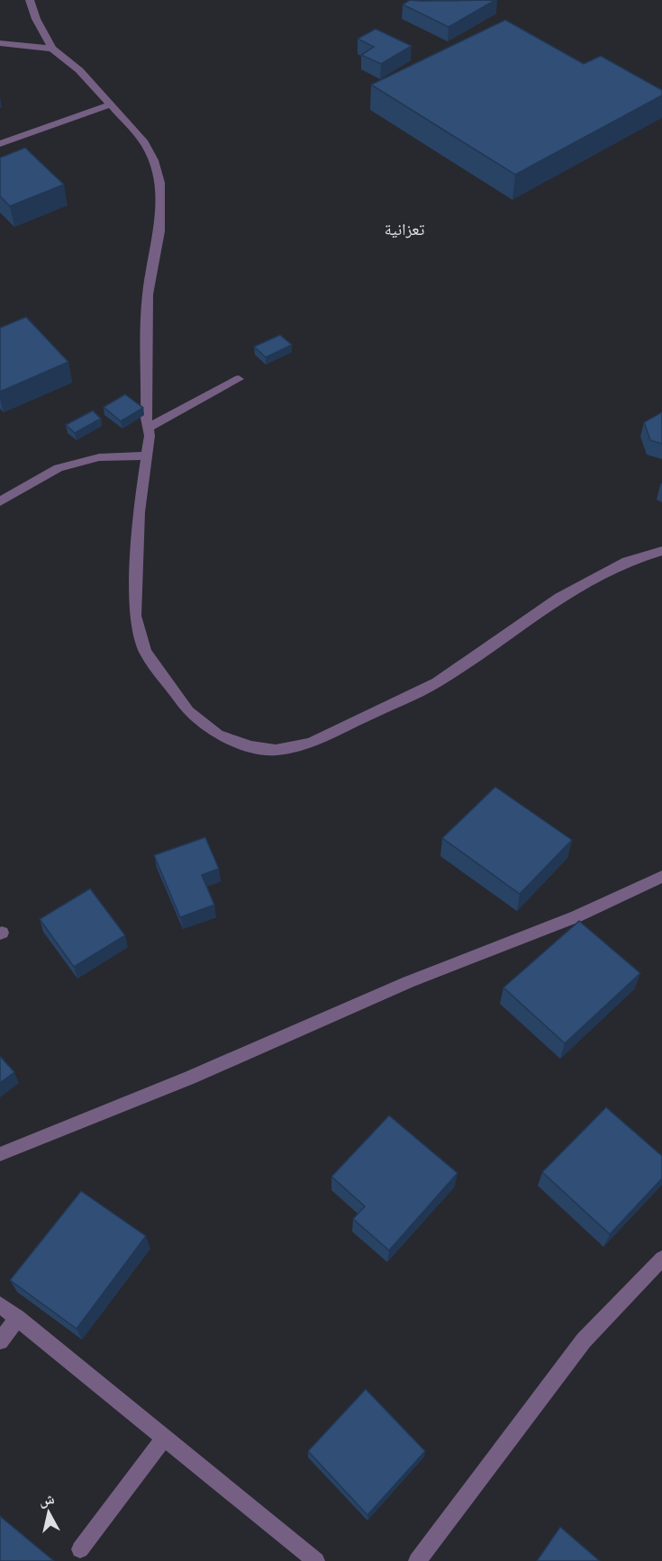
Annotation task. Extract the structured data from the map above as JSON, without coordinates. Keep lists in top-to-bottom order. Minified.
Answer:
{"districts":["تعزانية"],"north":"top"}
